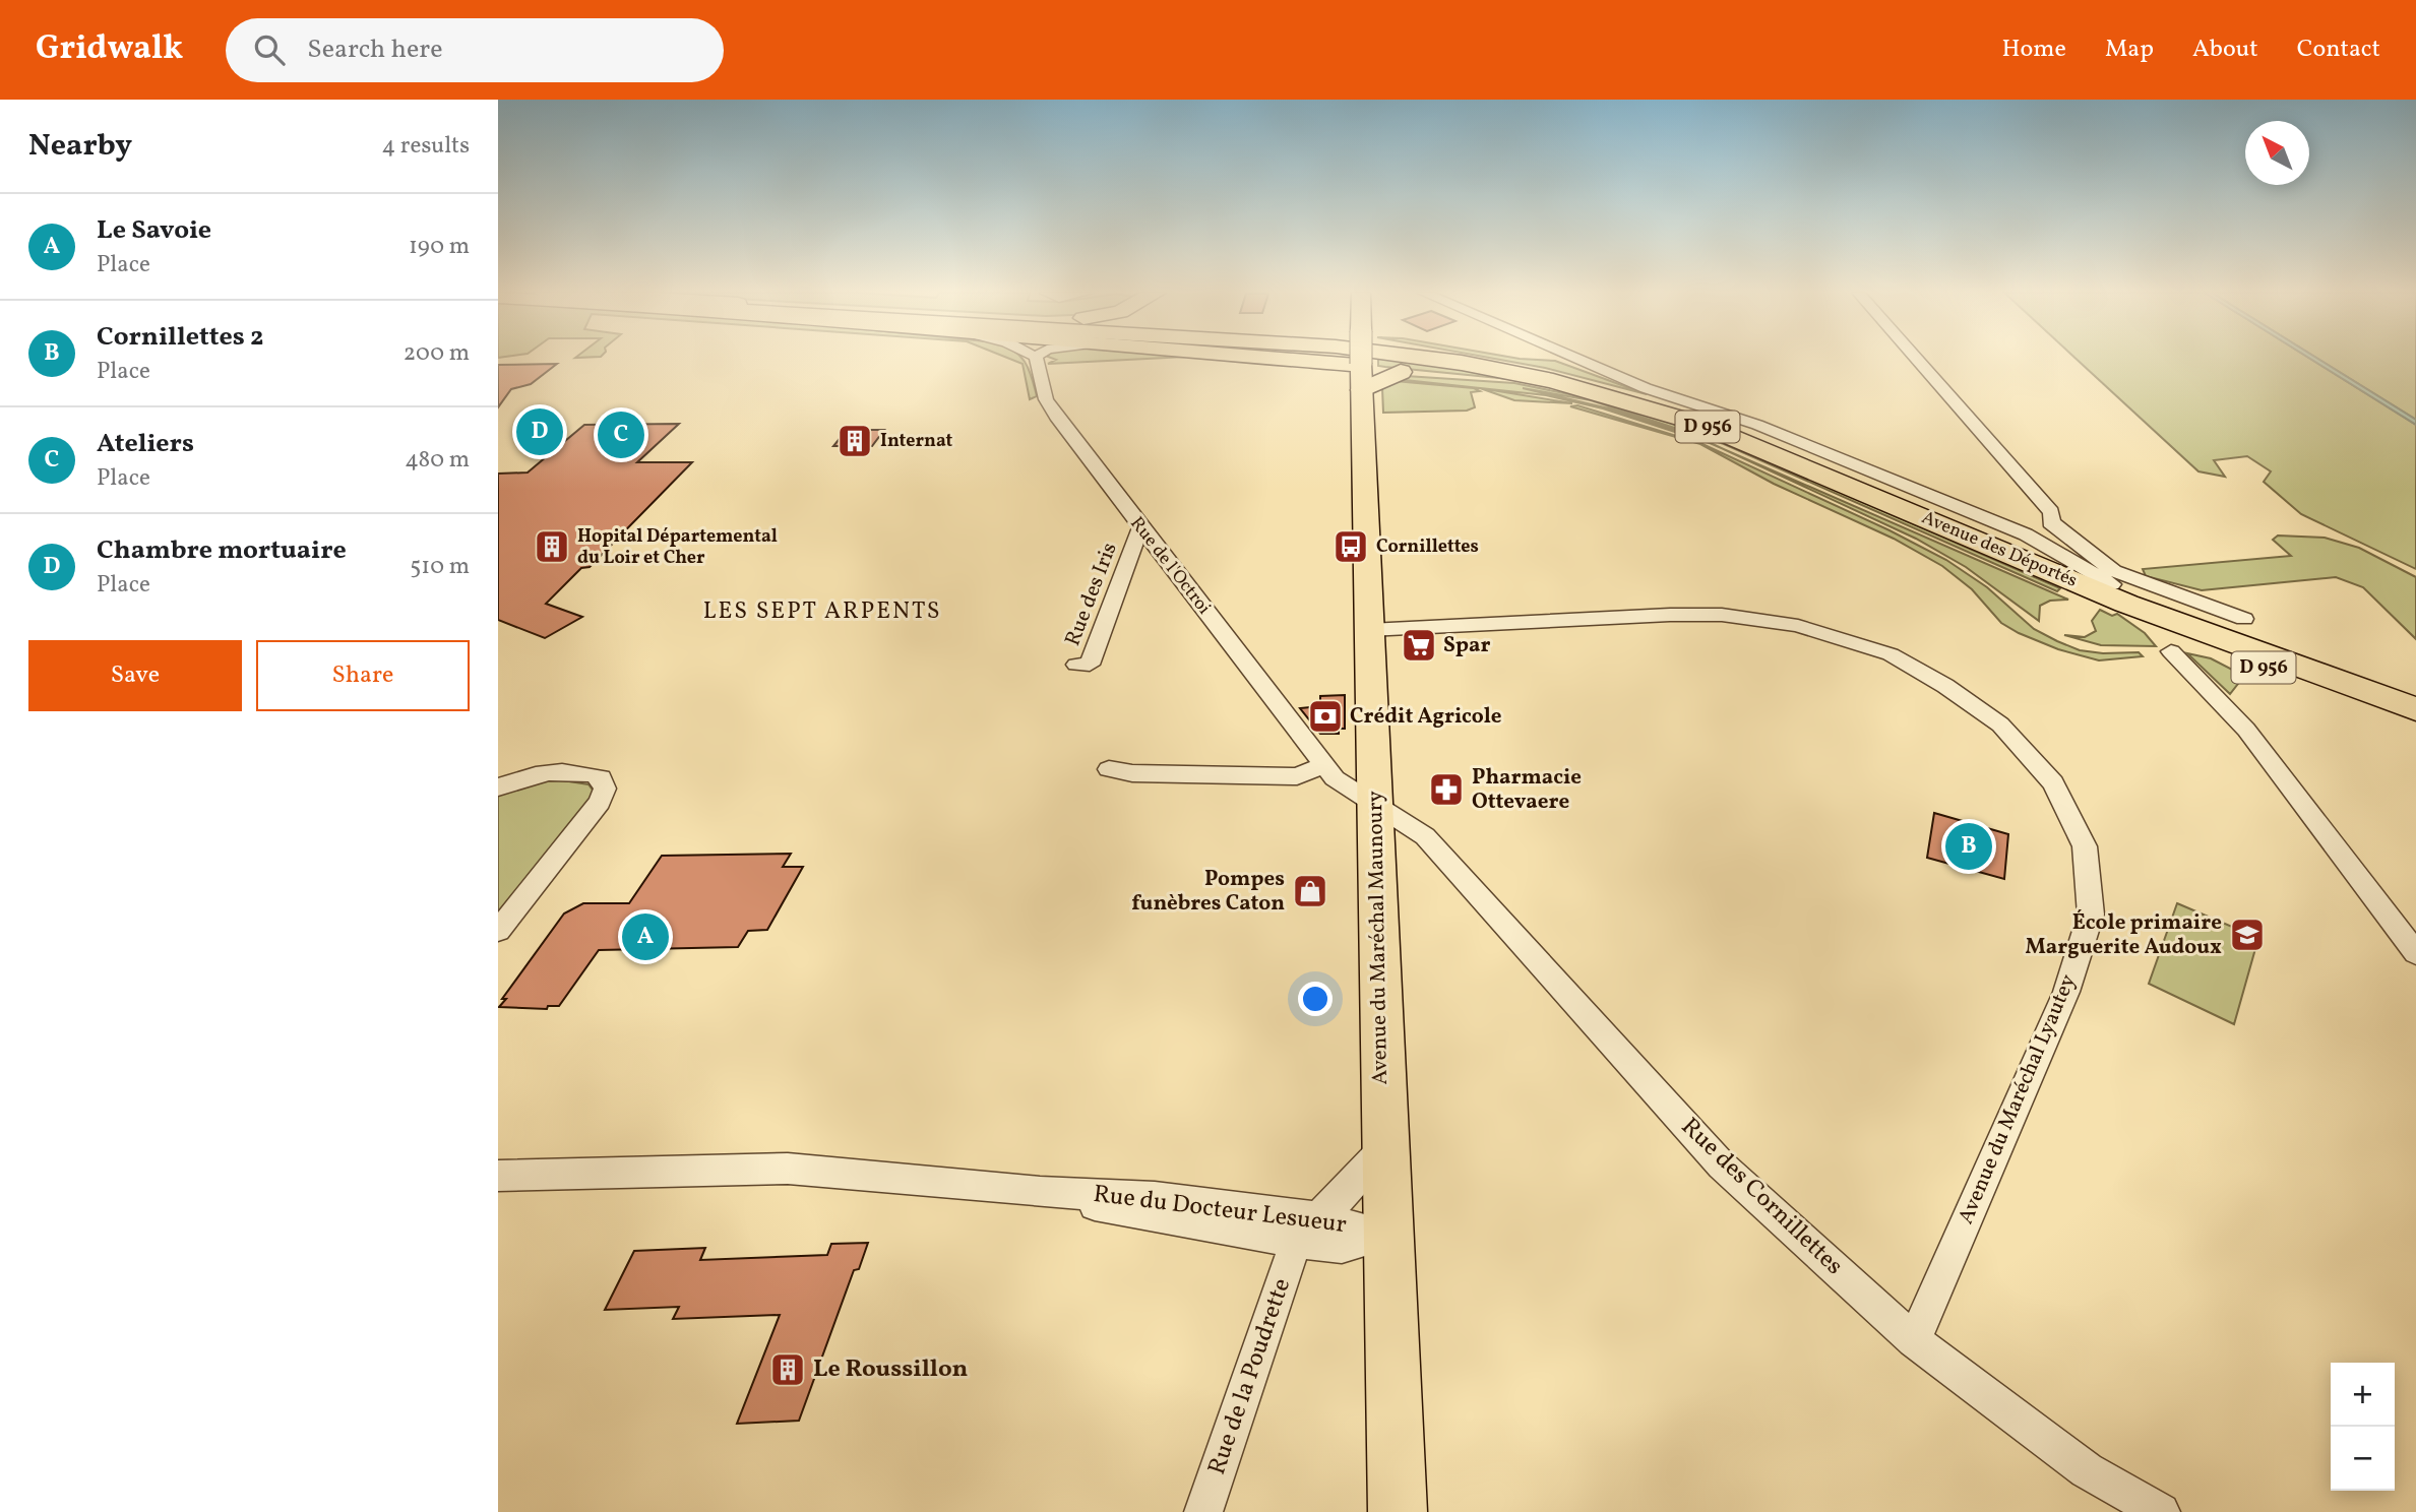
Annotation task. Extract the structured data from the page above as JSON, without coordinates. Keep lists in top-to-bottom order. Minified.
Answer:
{"streets":{"highway":["D 956","Avenue des Déportés"],"main road":["Avenue du Maréchal Maunoury"],"street":["Rue de l'Octroi","Rue des Iris","Avenue du Maréchal Lyautey","Rue des Cornillettes","Rue du Docteur Lesueur","Rue de la Poudrette"]},"crossings":[["D 956","Avenue des Déportés"],["D 956","Avenue du Maréchal Maunoury"],["Rue de l'Octroi","Rue des Iris"],["Rue de l'Octroi","Avenue du Maréchal Maunoury"],["Rue de l'Octroi","Rue des Cornillettes"],["Avenue du Maréchal Maunoury","Avenue du Maréchal Lyautey"],["Avenue du Maréchal Maunoury","Rue des Cornillettes"],["Avenue du Maréchal Maunoury","Rue du Docteur Lesueur"],["Avenue du Maréchal Lyautey","Rue des Cornillettes"],["Rue du Docteur Lesueur","Rue de la Poudrette"]],"districts":["LES SEPT ARPENTS"],"places":{"building":["Internat","Hopital Départemental du Loir et Cher","Le Roussillon"],"bus stop":["Cornillettes"],"supermarket":["Spar"],"bank":["Crédit Agricole"],"pharmacy":["Pharmacie Ottevaere"],"shop":["Pompes funèbres Caton"],"school or university":["École primaire Marguerite Audoux"]},"north":"top left","page":{"header":"Gridwalk","search":"Search here","nav":["Home","Map","About","Contact"],"heading":["Nearby","4 results"],"list":[{"mark":"A","name":"Le Savoie","note":"Place","value":"190 m"},{"mark":"B","name":"Cornillettes 2","note":"Place","value":"200 m"},{"mark":"C","name":"Ateliers","note":"Place","value":"480 m"},{"mark":"D","name":"Chambre mortuaire","note":"Place","value":"510 m"}],"pins":["D","C","B","A"],"buttons":["Save","Share"],"map_buttons":["+","−"]}}
